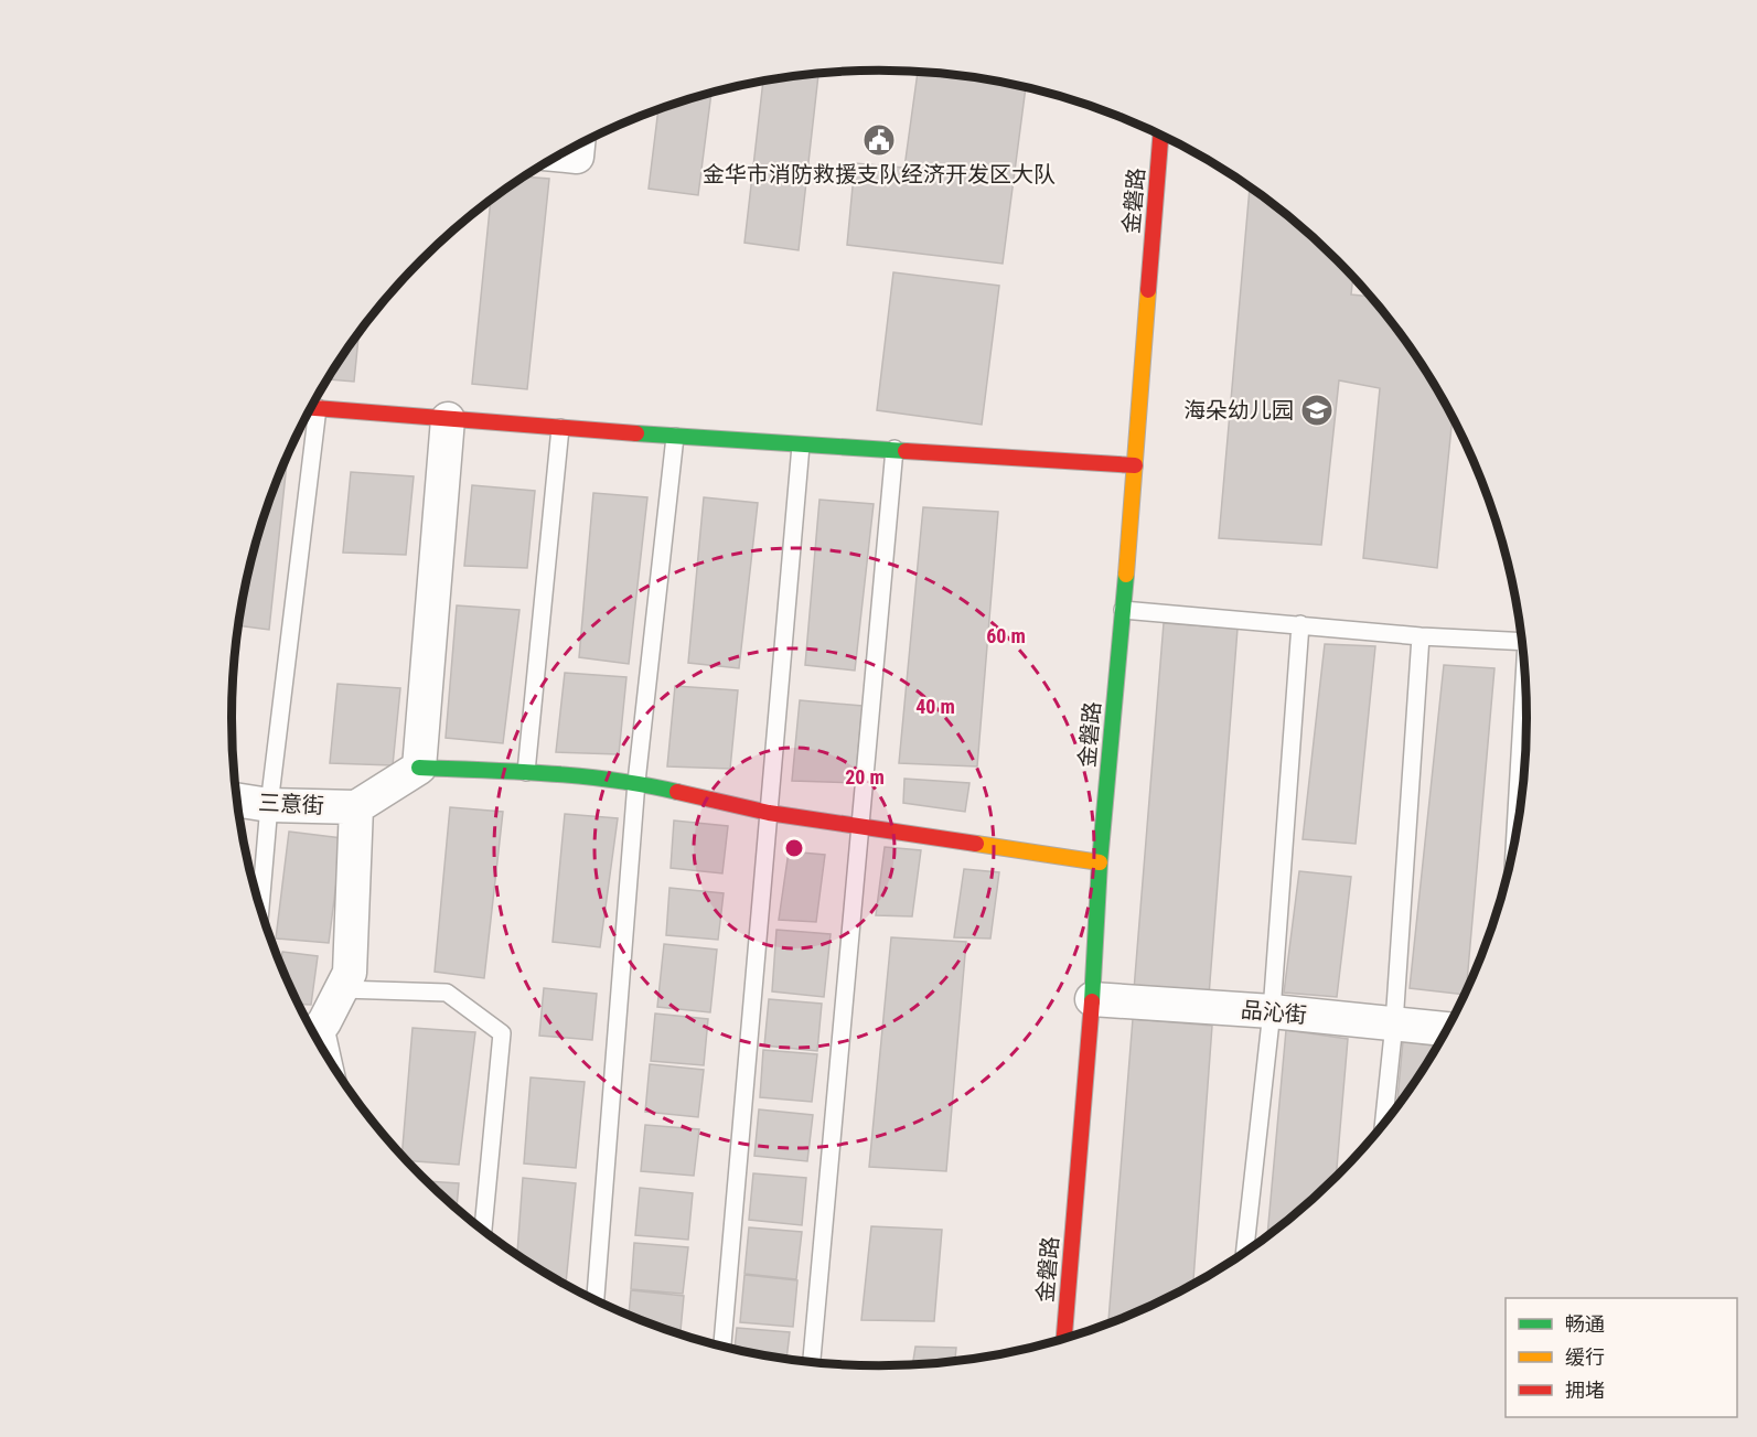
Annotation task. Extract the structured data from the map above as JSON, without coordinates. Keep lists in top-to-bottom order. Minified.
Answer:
{"streets":{"street":["金磐路","三意街","品沁街"]},"crossings":[["金磐路","品沁街"]],"places":{"public building":["金华市消防救援支队经济开发区大队"],"school or university":["海朵幼儿园"]},"legend":["畅通","缓行","拥堵"],"rings":["60 m","40 m","20 m"]}
